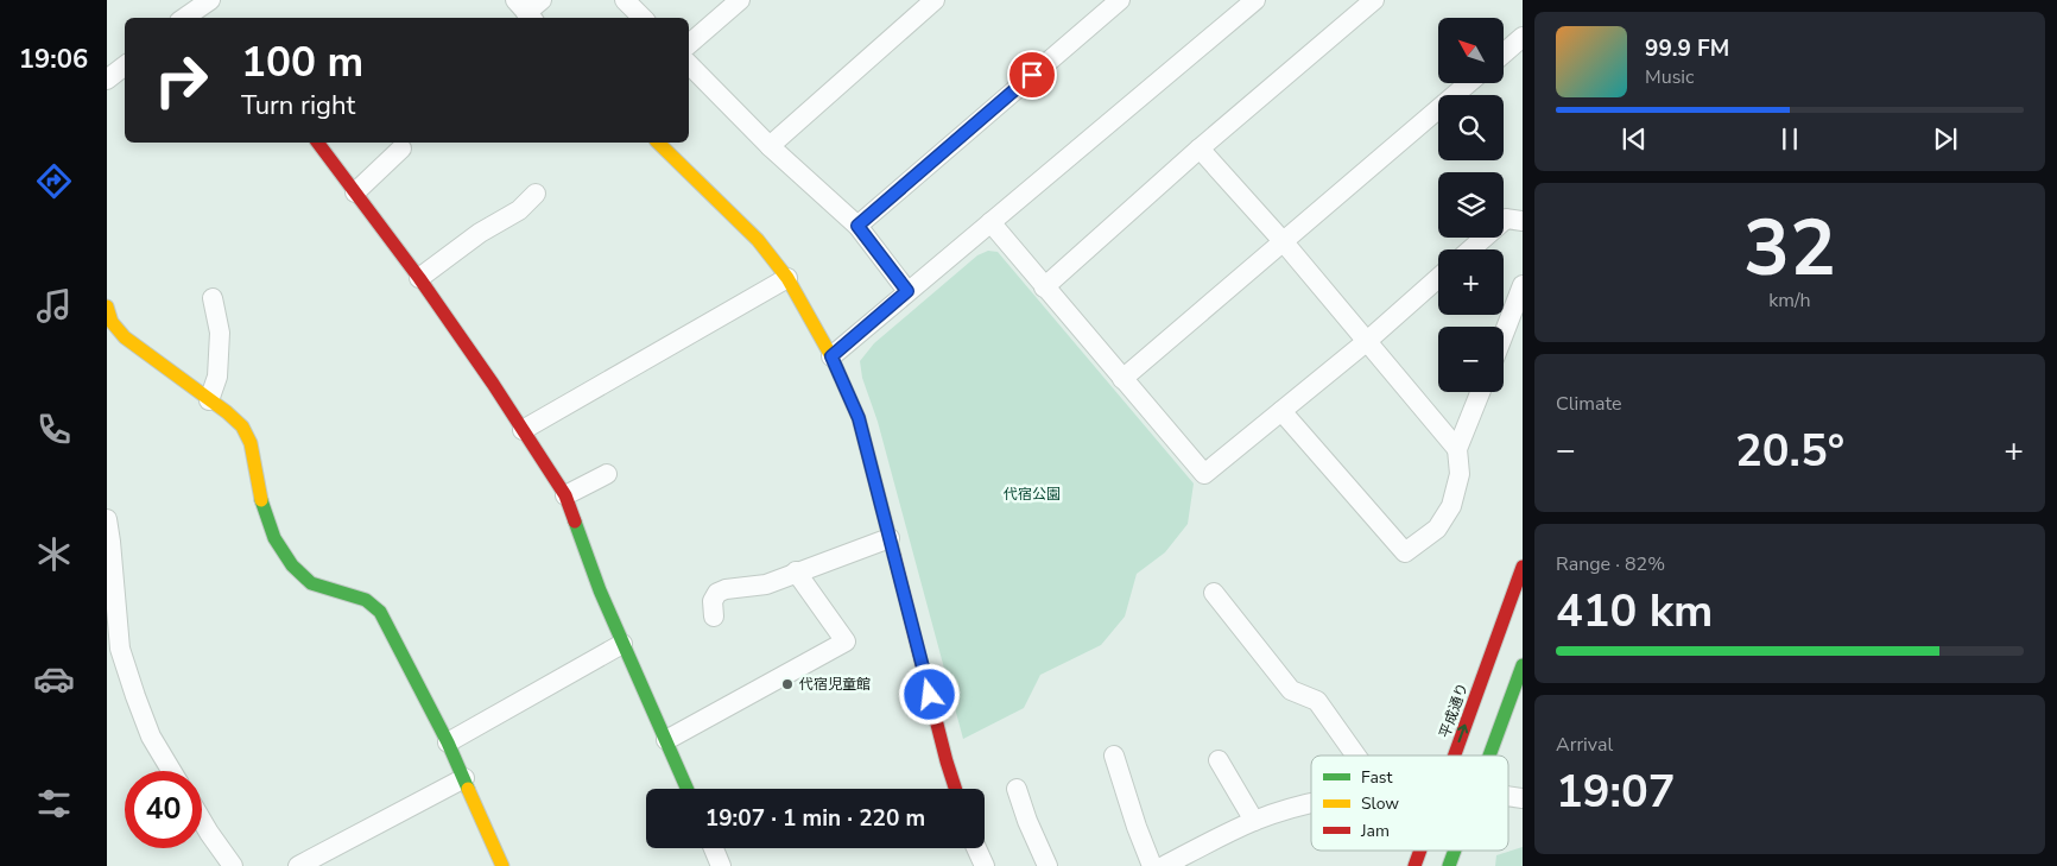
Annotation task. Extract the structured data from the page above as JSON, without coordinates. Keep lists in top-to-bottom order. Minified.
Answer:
{"streets":{"street":["平成通り"]},"parks":["代宿公園"],"places":["代宿児童館"],"legend":["Fast","Slow","Jam"],"north":"top left","page":{"tabs":"19:06","map_buttons":["+","−"],"turn":["100 m","Turn right"],"song":["99.9 FM","Music"],"tile":[["32","km/h"],"Climate",["Range · 82%","410 km"],["Arrival","19:07"]],"heat":["−","20.5°","+"],"limit":"40","trip":"19:07 · 1 min · 220 m"}}
